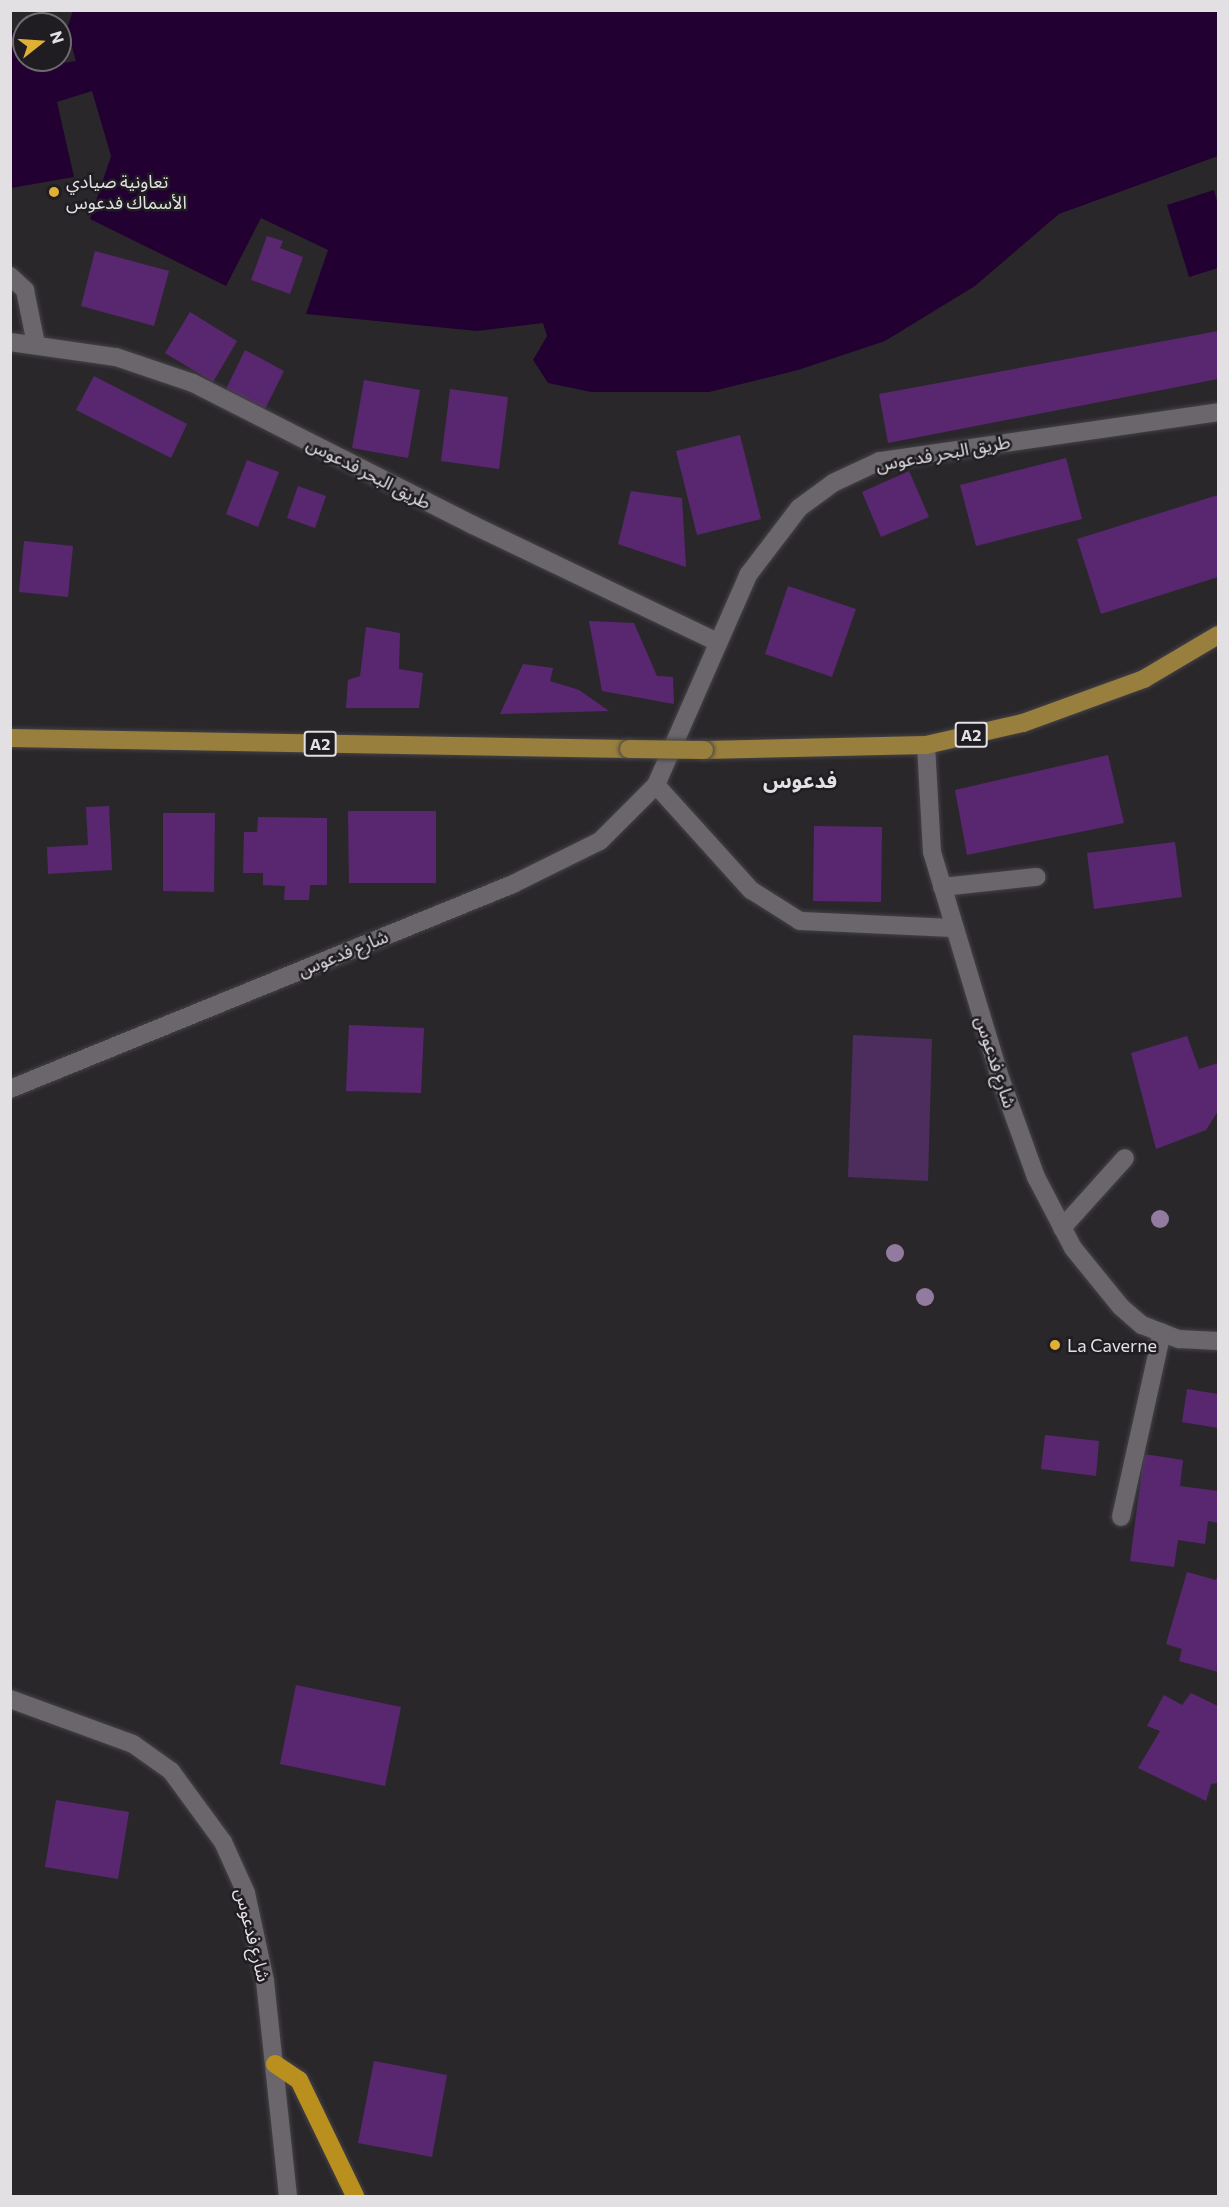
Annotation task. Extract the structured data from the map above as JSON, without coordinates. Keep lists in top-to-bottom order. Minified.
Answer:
{"streets":{"main road":["A2"],"street":["طريق البحر فدعوس","شارع فدعوس"]},"crossings":[["طريق البحر فدعوس","شارع فدعوس"],["A2","شارع فدعوس"]],"districts":["فدعوس"],"places":["تعاونية صيادي الأسماك فدعوس","La Caverne"],"north":"right"}
